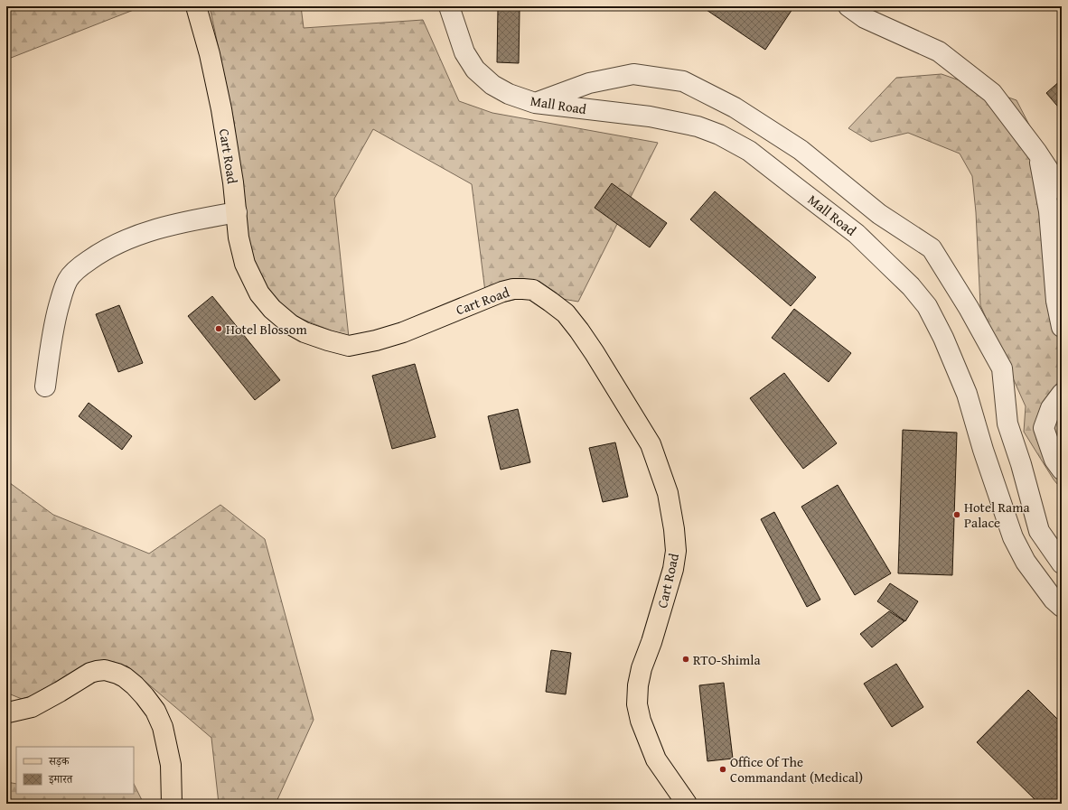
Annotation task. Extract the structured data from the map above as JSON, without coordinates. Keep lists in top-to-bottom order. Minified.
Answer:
{"streets":{"main road":["Cart Road"],"street":["Mall Road"]},"places":["Hotel Blossom","Hotel Rama Palace","RTO-Shimla","Office Of The Commandant (Medical)"],"legend":["सड़क","इमारत"]}
